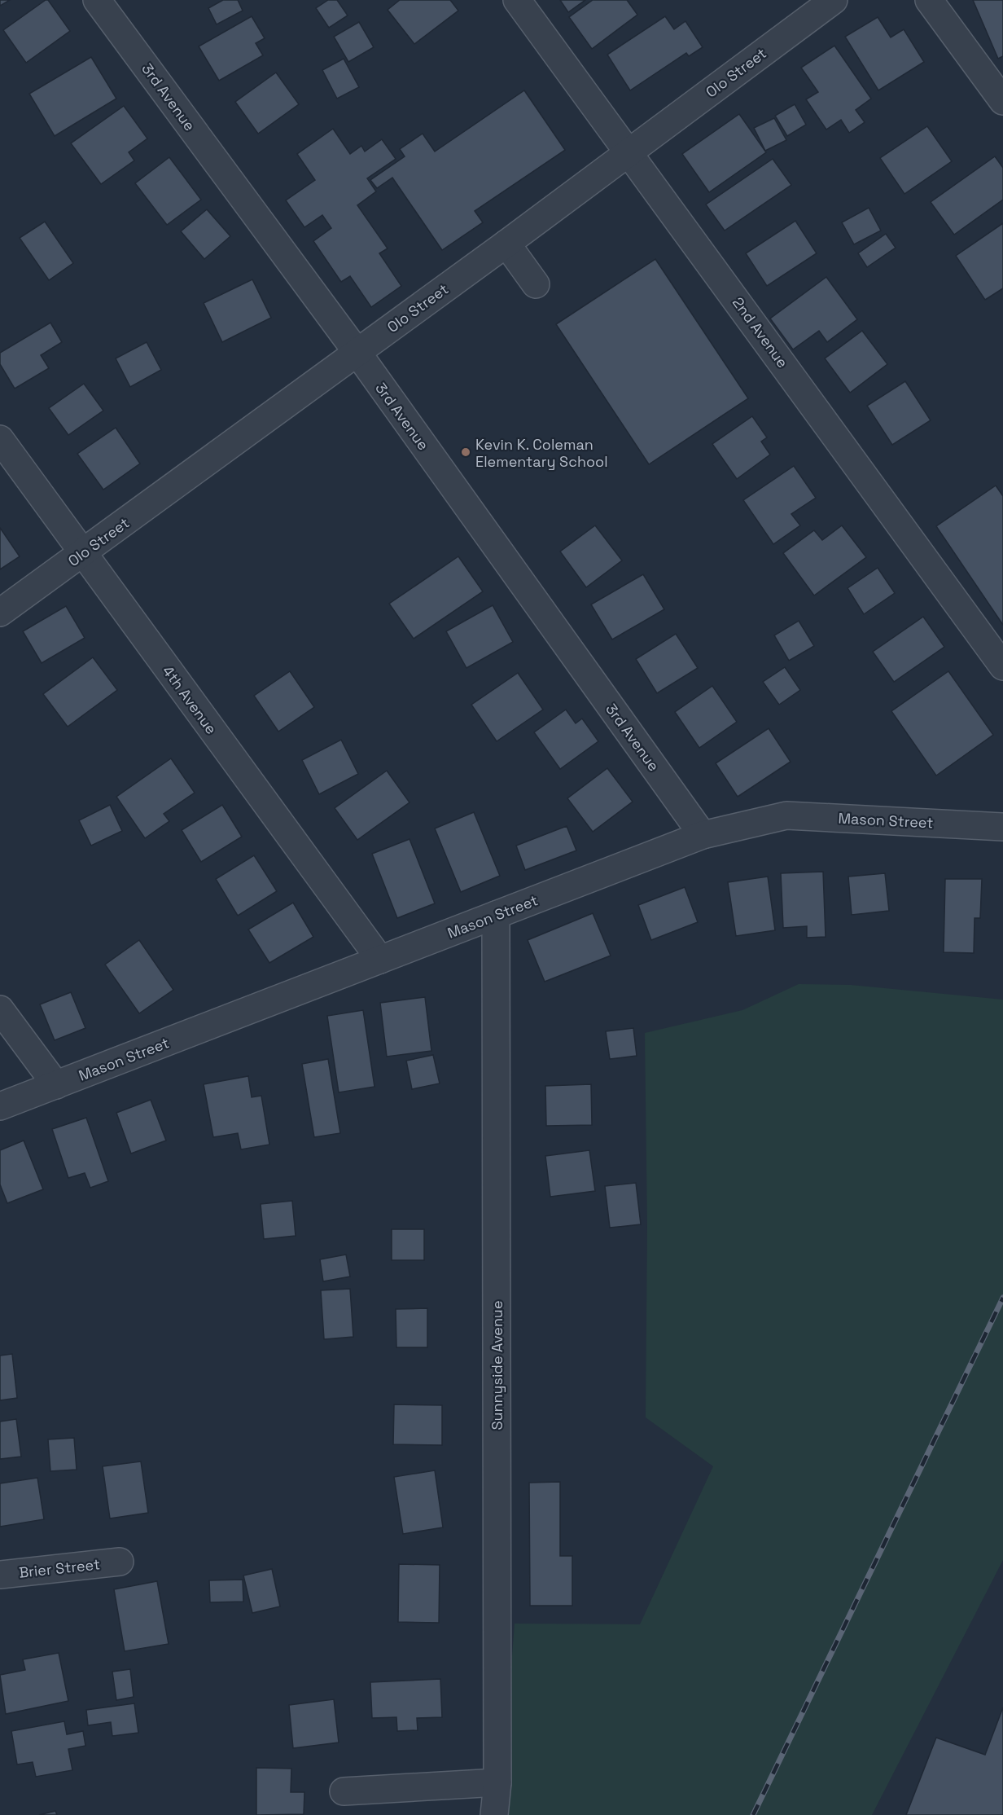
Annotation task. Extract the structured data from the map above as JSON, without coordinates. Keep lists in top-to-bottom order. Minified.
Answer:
{"streets":{"street":["Olo Street","3rd Avenue","2nd Avenue","4th Avenue","Mason Street","Sunnyside Avenue","Brier Street"]},"crossings":[["Olo Street","3rd Avenue"],["Olo Street","2nd Avenue"],["Olo Street","4th Avenue"],["3rd Avenue","Mason Street"],["4th Avenue","Mason Street"],["Mason Street","Sunnyside Avenue"]],"places":["Kevin K. Coleman Elementary School"]}
